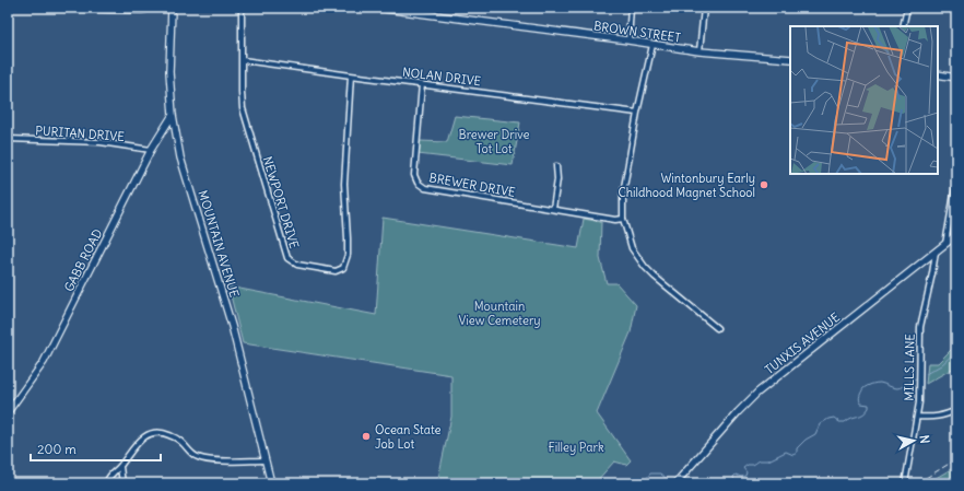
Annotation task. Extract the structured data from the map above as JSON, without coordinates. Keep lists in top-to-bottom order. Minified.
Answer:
{"streets":{"street":["BROWN STREET","NOLAN DRIVE","PURITAN DRIVE","BREWER DRIVE","NEWPORT DRIVE","MOUNTAIN AVENUE","GABB ROAD","TUNXIS AVENUE","MILLS LANE"]},"crossings":[["NOLAN DRIVE","BREWER DRIVE"],["NOLAN DRIVE","NEWPORT DRIVE"],["PURITAN DRIVE","GABB ROAD"],["MOUNTAIN AVENUE","GABB ROAD"],["TUNXIS AVENUE","MILLS LANE"]],"parks":["Brewer Drive Tot Lot","Mountain View Cemetery","Filley Park"],"places":["Wintonbury Early Childhood Magnet School","Ocean State Job Lot"],"scale_bar":"200 m","north":"right"}
